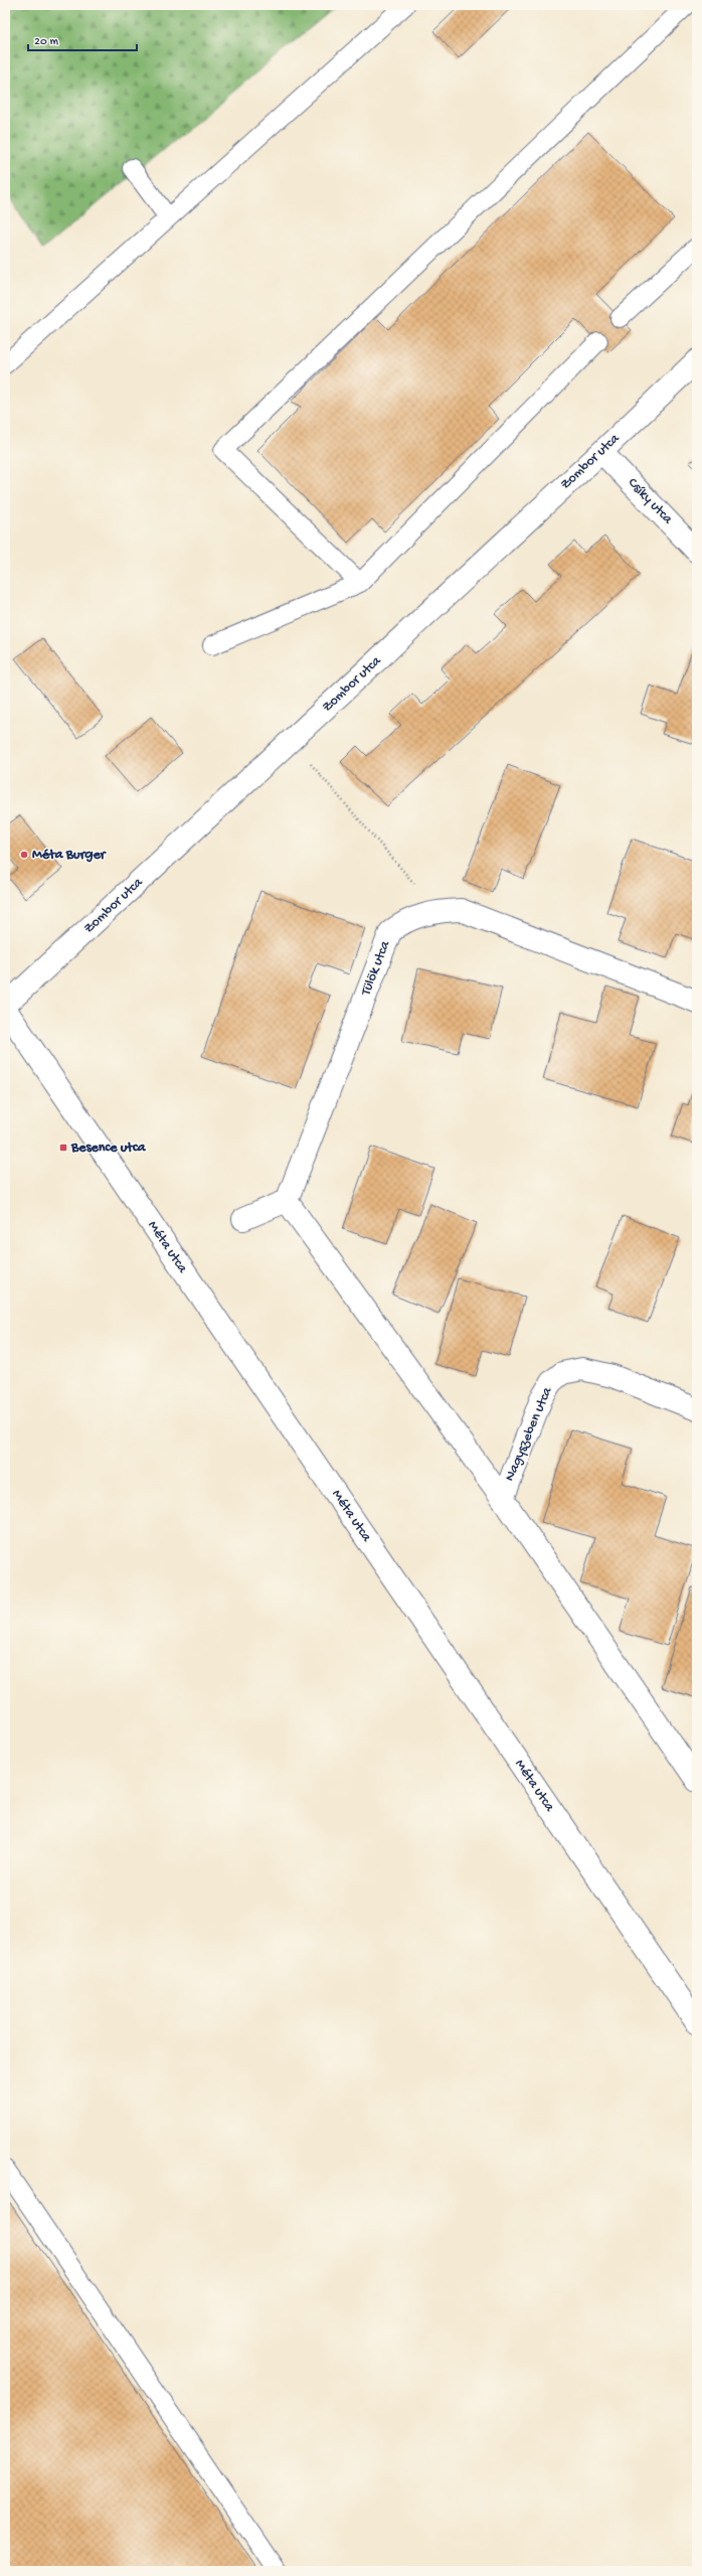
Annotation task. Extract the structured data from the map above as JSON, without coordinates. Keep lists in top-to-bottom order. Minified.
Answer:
{"streets":{"street":["Zombor utca","Csíky utca","Tülök utca","Méta utca","Nagyszeben utca"]},"crossings":[["Zombor utca","Csíky utca"],["Zombor utca","Méta utca"]],"places":{"other":["Méta Burger"],"transit":["Besence utca"]},"scale_bar":"20 m"}
